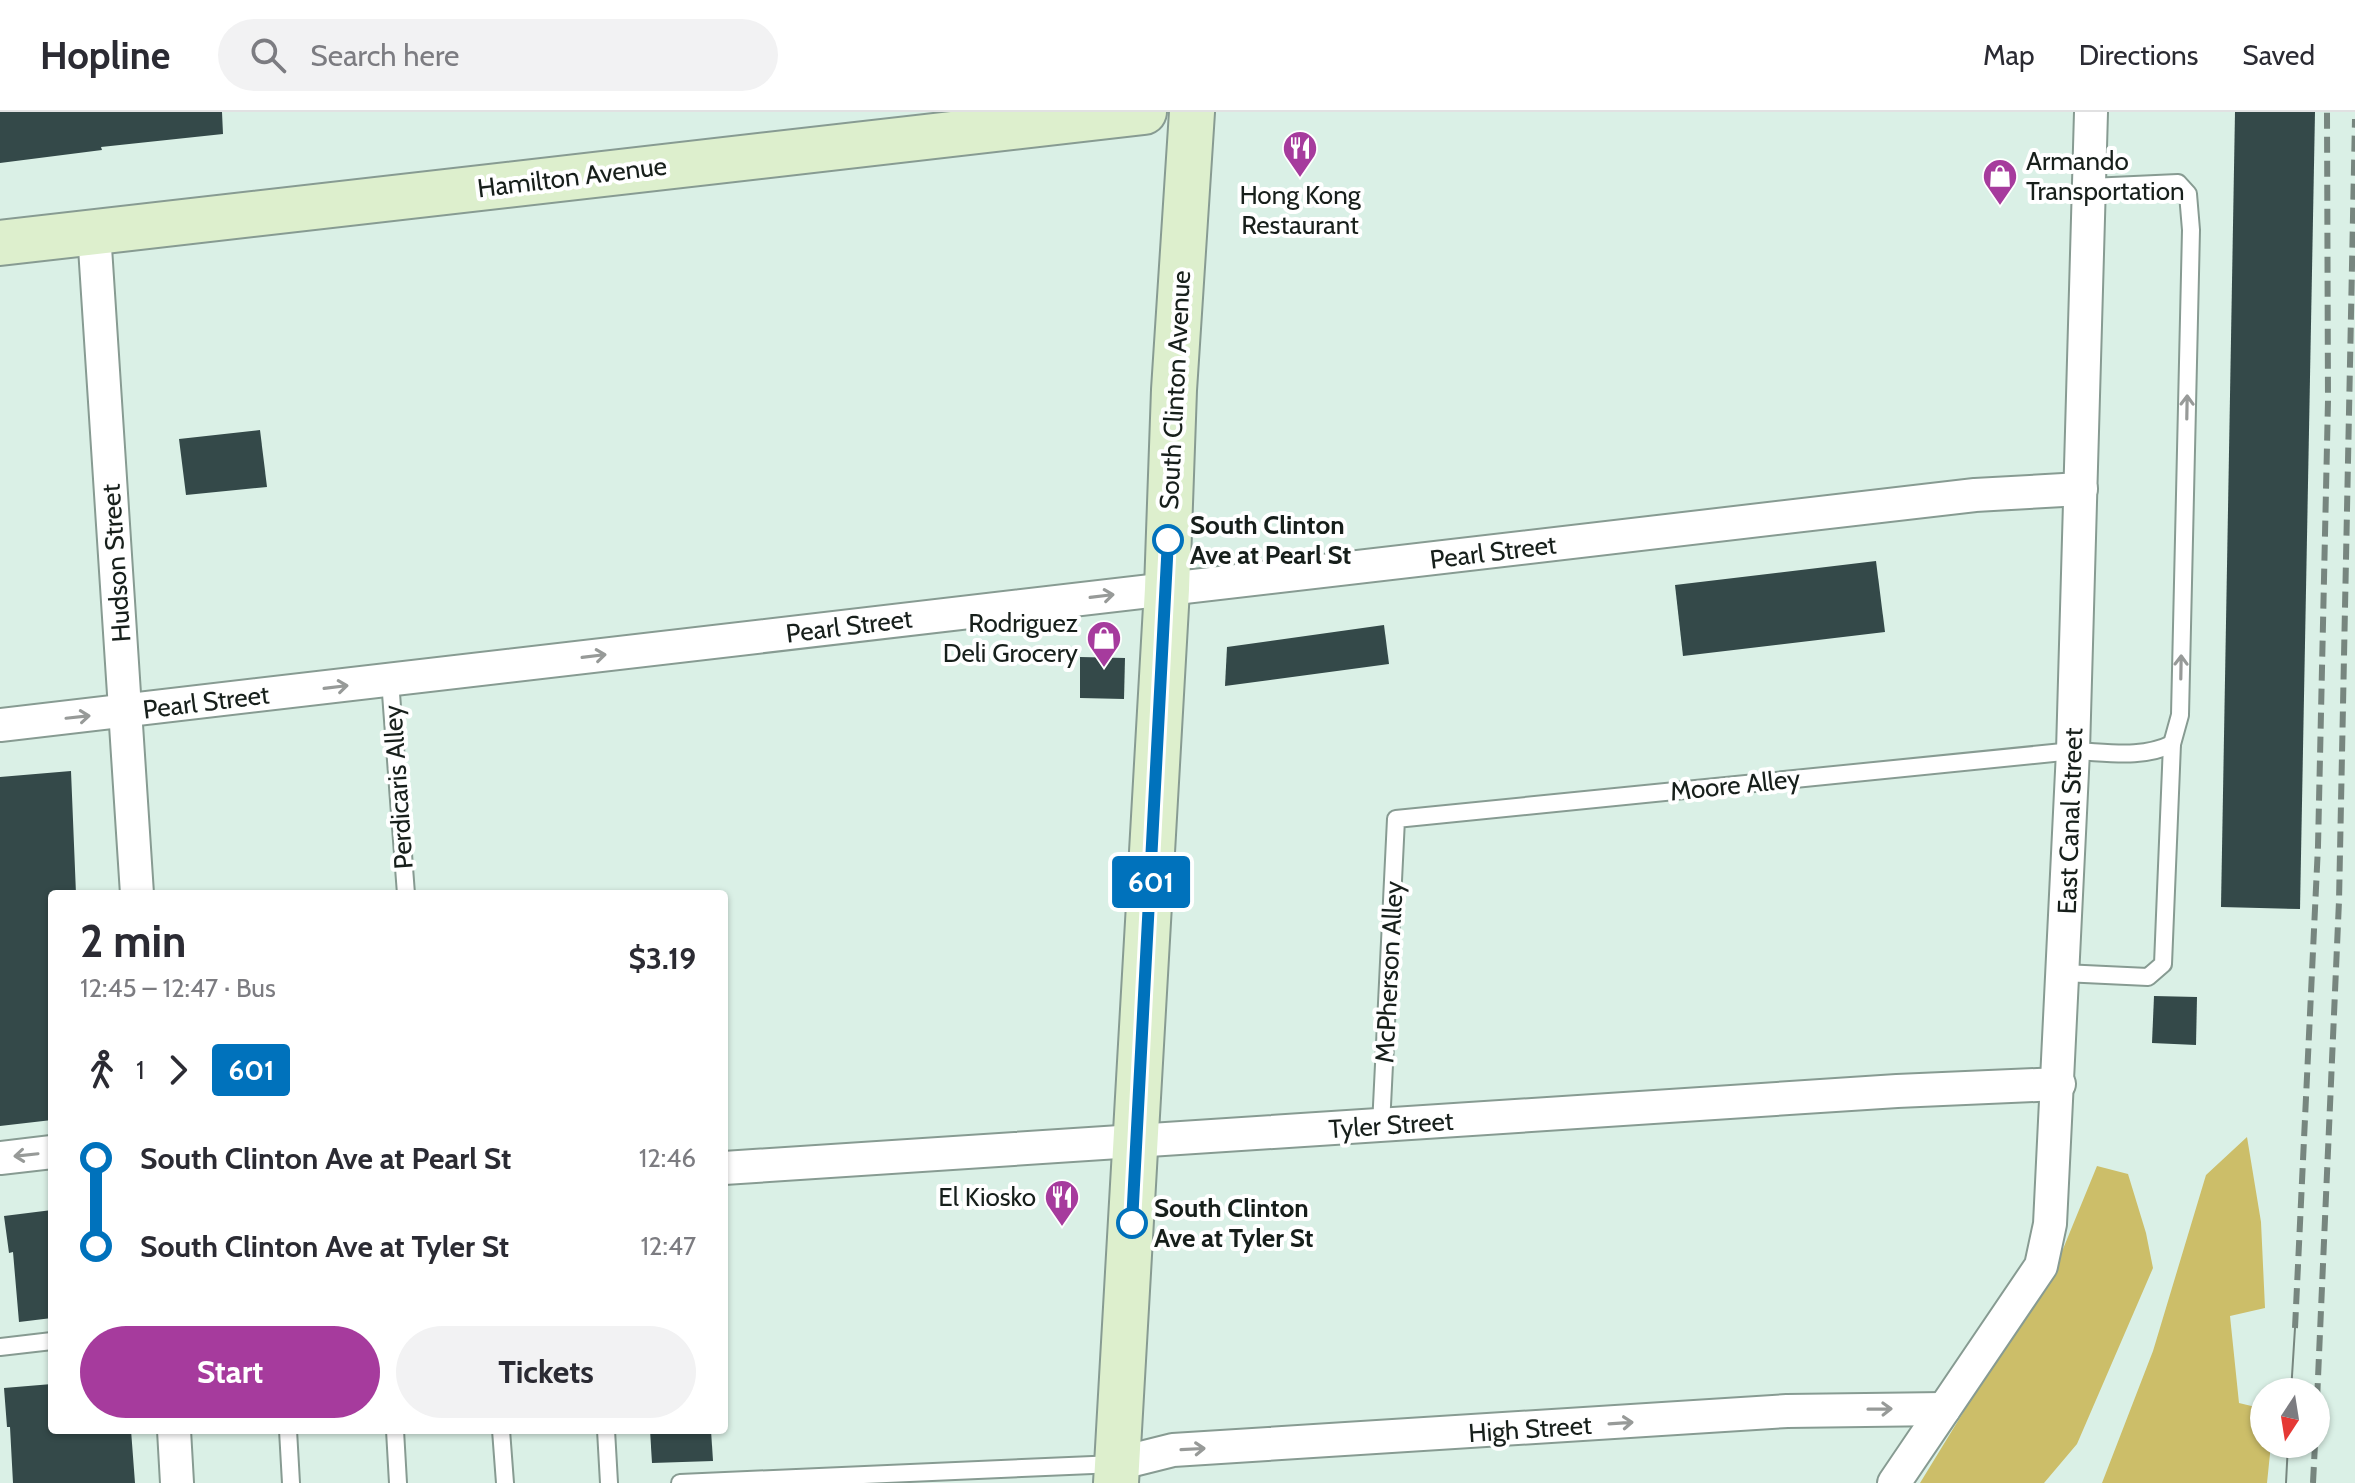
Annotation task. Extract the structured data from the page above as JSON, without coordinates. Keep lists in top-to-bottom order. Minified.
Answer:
{"streets":{"street":["Hamilton Avenue","South Clinton Avenue","Pearl Street","Hudson Street","East Canal Street","Tyler Street","High Street"],"lane":["Moore Alley","Perdicaris Alley","McPherson Alley"]},"crossings":[["Hamilton Avenue","Hudson Street"],["South Clinton Avenue","Pearl Street"],["South Clinton Avenue","Tyler Street"],["South Clinton Avenue","High Street"],["Pearl Street","Hudson Street"],["Pearl Street","Perdicaris Alley"],["Pearl Street","East Canal Street"],["Moore Alley","East Canal Street"],["Moore Alley","McPherson Alley"],["East Canal Street","Tyler Street"],["East Canal Street","High Street"],["McPherson Alley","Tyler Street"]],"one_way":["Pearl Street","High Street"],"places":{"restaurant":["Hong Kong Restaurant","El Kiosko"],"shop":["Armando Transportation","Rodriguez Deli Grocery"],"other":["South Clinton Ave at Pearl St","South Clinton Ave at Tyler St"]},"lines":["bus line 601"],"north":"bottom","page":{"header":"Hopline","search":"Search here","nav":["Map","Directions","Saved"],"on_map":"601","heading":["2 min","12:45 – 12:47 · Bus","$3.19"],"legs":["1","601"],"list":[{"name":"South Clinton Ave at Pearl St","value":"12:46"},{"name":"South Clinton Ave at Tyler St","value":"12:47"}],"buttons":["Start","Tickets"]}}
